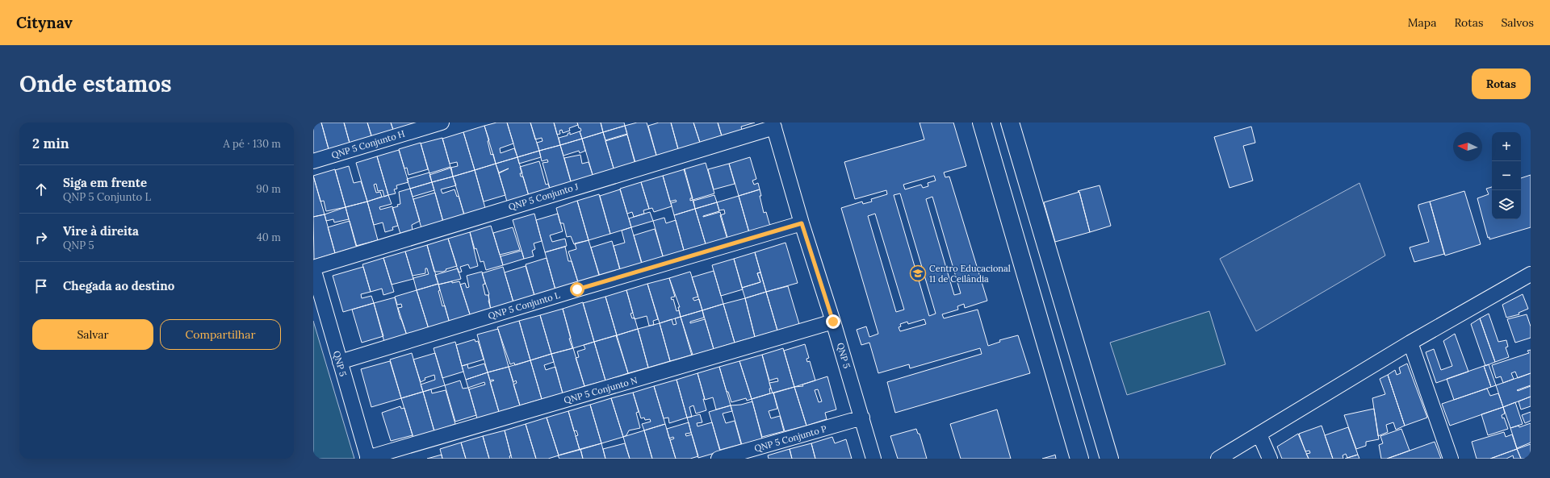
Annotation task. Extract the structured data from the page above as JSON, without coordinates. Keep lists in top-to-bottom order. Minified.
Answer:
{"streets":{"street":["QNP 5 Conjunto H","QNP 5 Conjunto J","QNP 5 Conjunto L","QNP 5","QNP 5 Conjunto N","QNP 5 Conjunto P"]},"crossings":[["QNP 5 Conjunto J","QNP 5"],["QNP 5 Conjunto L","QNP 5"],["QNP 5","QNP 5 Conjunto N"],["QNP 5","QNP 5 Conjunto P"]],"places":{"school or university":["Centro Educacional 11 de Ceilândia"]},"north":"left","page":{"header":"Citynav","nav":["Mapa","Rotas","Salvos"],"buttons":["Rotas",["Salvar","Compartilhar"]],"title":"Onde estamos","heading":["2 min","A pé · 130 m"],"map_buttons":["+","−"],"list":[["Siga em frente","QNP 5 Conjunto L","90 m"],["Vire à direita","QNP 5","40 m"],"Chegada ao destino"]}}
